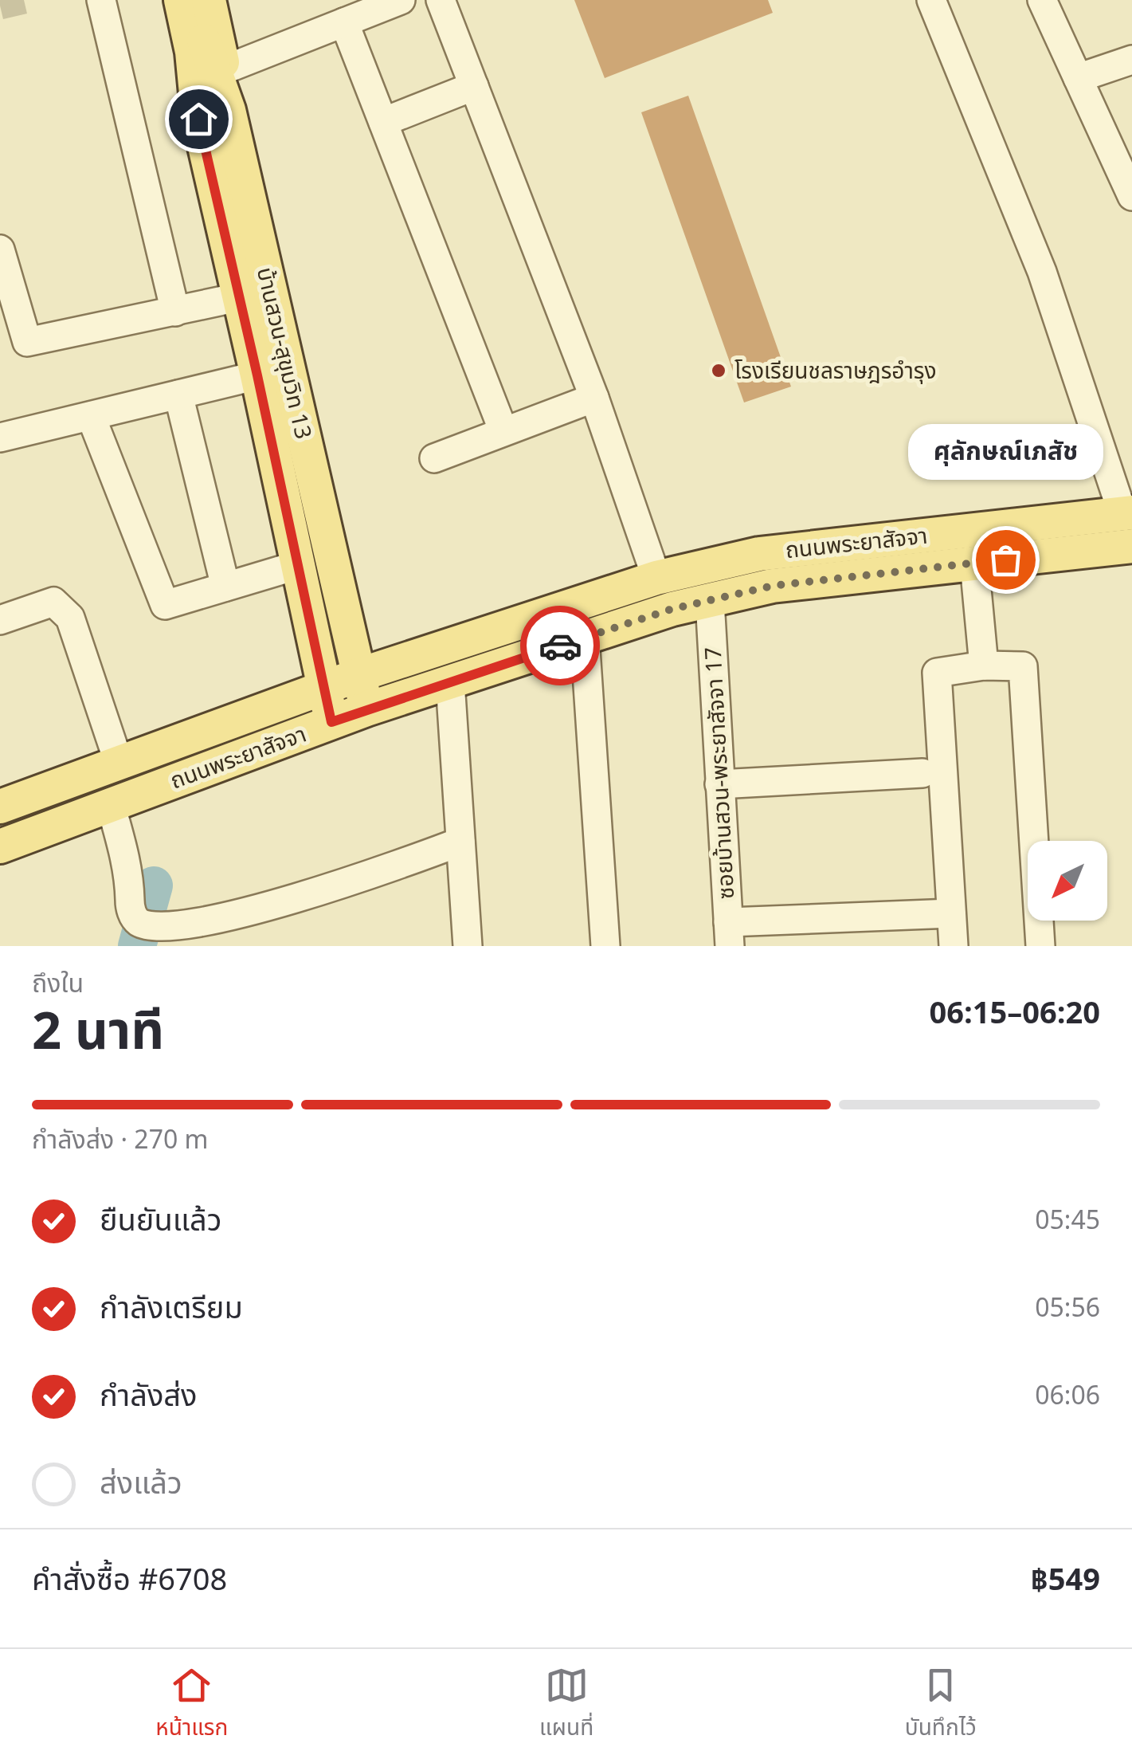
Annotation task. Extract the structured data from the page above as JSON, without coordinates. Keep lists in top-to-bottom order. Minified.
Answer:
{"streets":{"main road":["บ้านสวน-สุขุมวิท 13","ถนนพระยาสัจจา"],"street":["ซอยบ้านสวน-พระยาสัจจา 17"]},"crossings":[["บ้านสวน-สุขุมวิท 13","ถนนพระยาสัจจา"],["ถนนพระยาสัจจา","ซอยบ้านสวน-พระยาสัจจา 17"]],"places":["โรงเรียนชลราษฎรอำรุง","ศุลักษณ์เภสัช"],"north":"bottom left","page":{"bubble":"ศุลักษณ์เภสัช","heading":["2 นาที","ถึงใน","06:15–06:20"],"panel":["คำสั่งซื้อ #6708","฿549"],"bar":"กำลังส่ง · 270 m","list":[["ยืนยันแล้ว","05:45"],["กำลังเตรียม","05:56"],["กำลังส่ง","06:06"],"ส่งแล้ว"],"tabs":["หน้าแรก","แผนที่","บันทึกไว้"]}}
